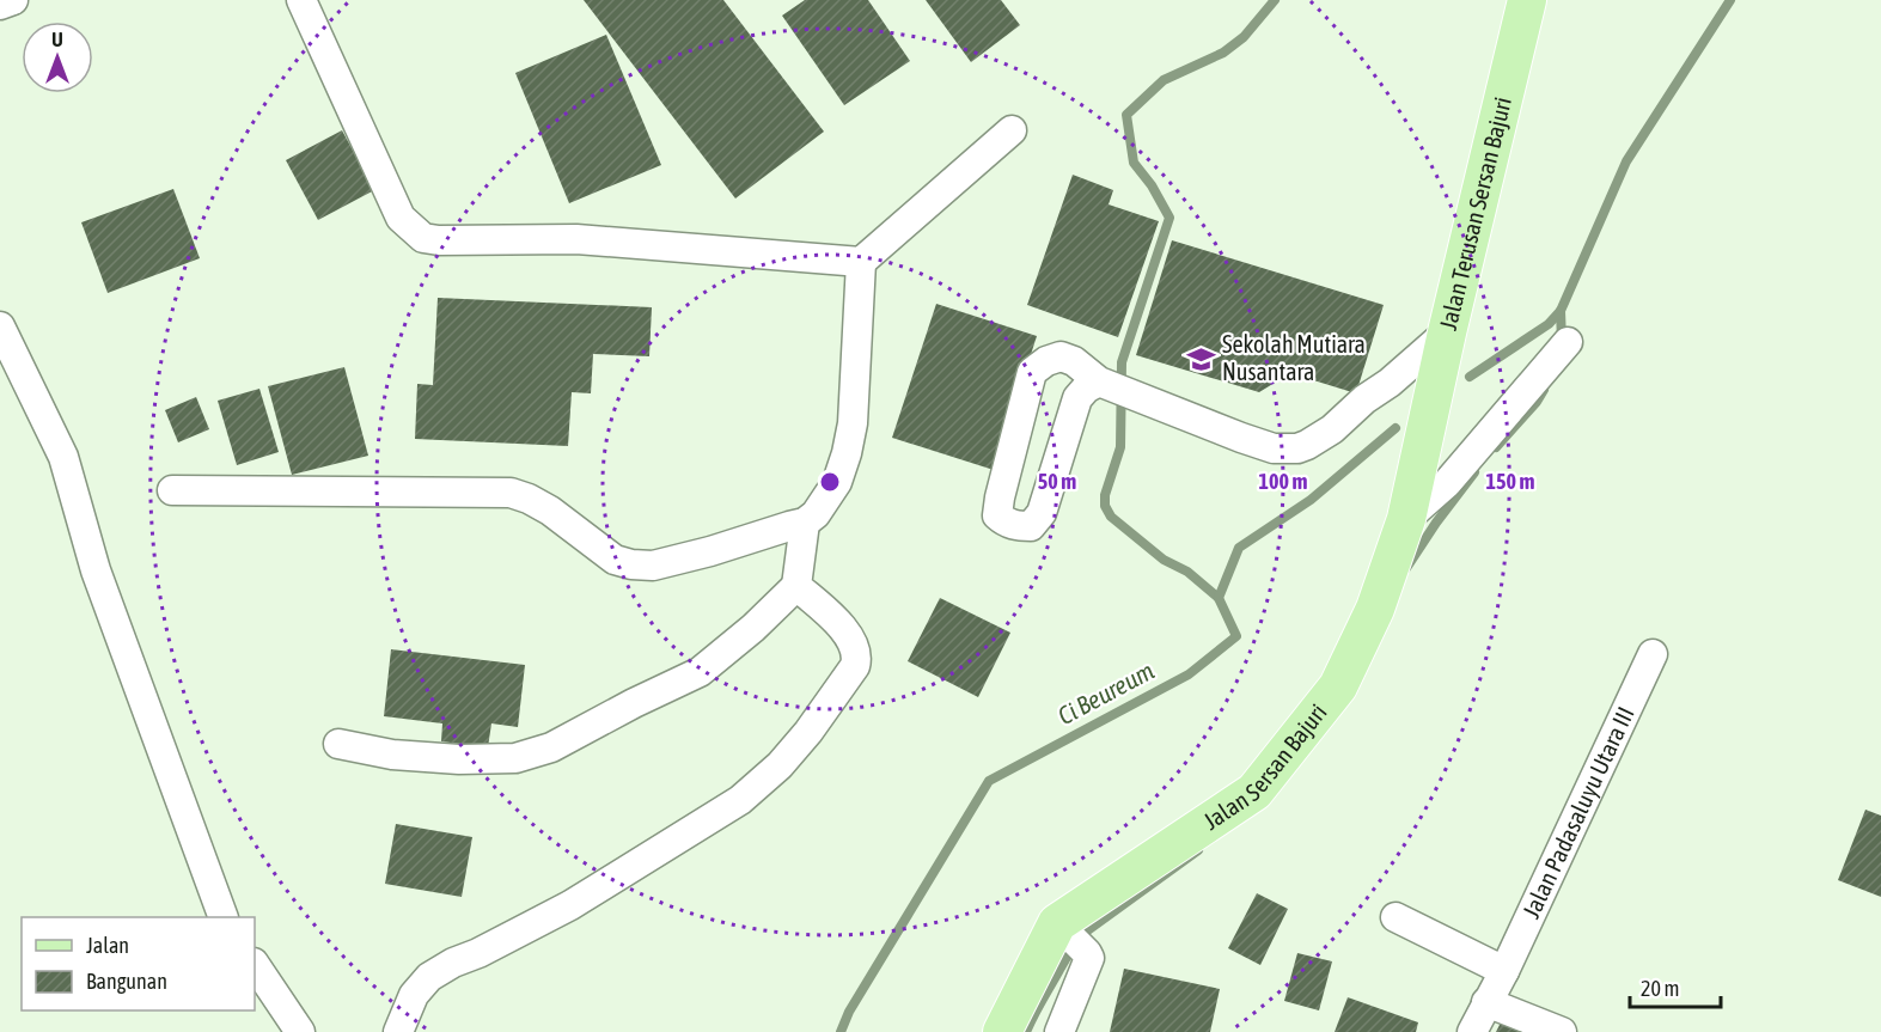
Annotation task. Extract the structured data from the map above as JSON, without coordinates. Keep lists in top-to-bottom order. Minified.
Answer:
{"streets":{"main road":["Jalan Terusan Sersan Bajuri","Jalan Sersan Bajuri"],"street":["Jalan Padasaluyu Utara III"]},"crossings":[["Jalan Terusan Sersan Bajuri","Jalan Sersan Bajuri"]],"water":["Ci Beureum"],"places":{"school or university":["Sekolah Mutiara Nusantara"]},"legend":["Jalan","Bangunan"],"scale_bar":"20 m","north":"top","rings":["50 m","100 m","150 m"]}
